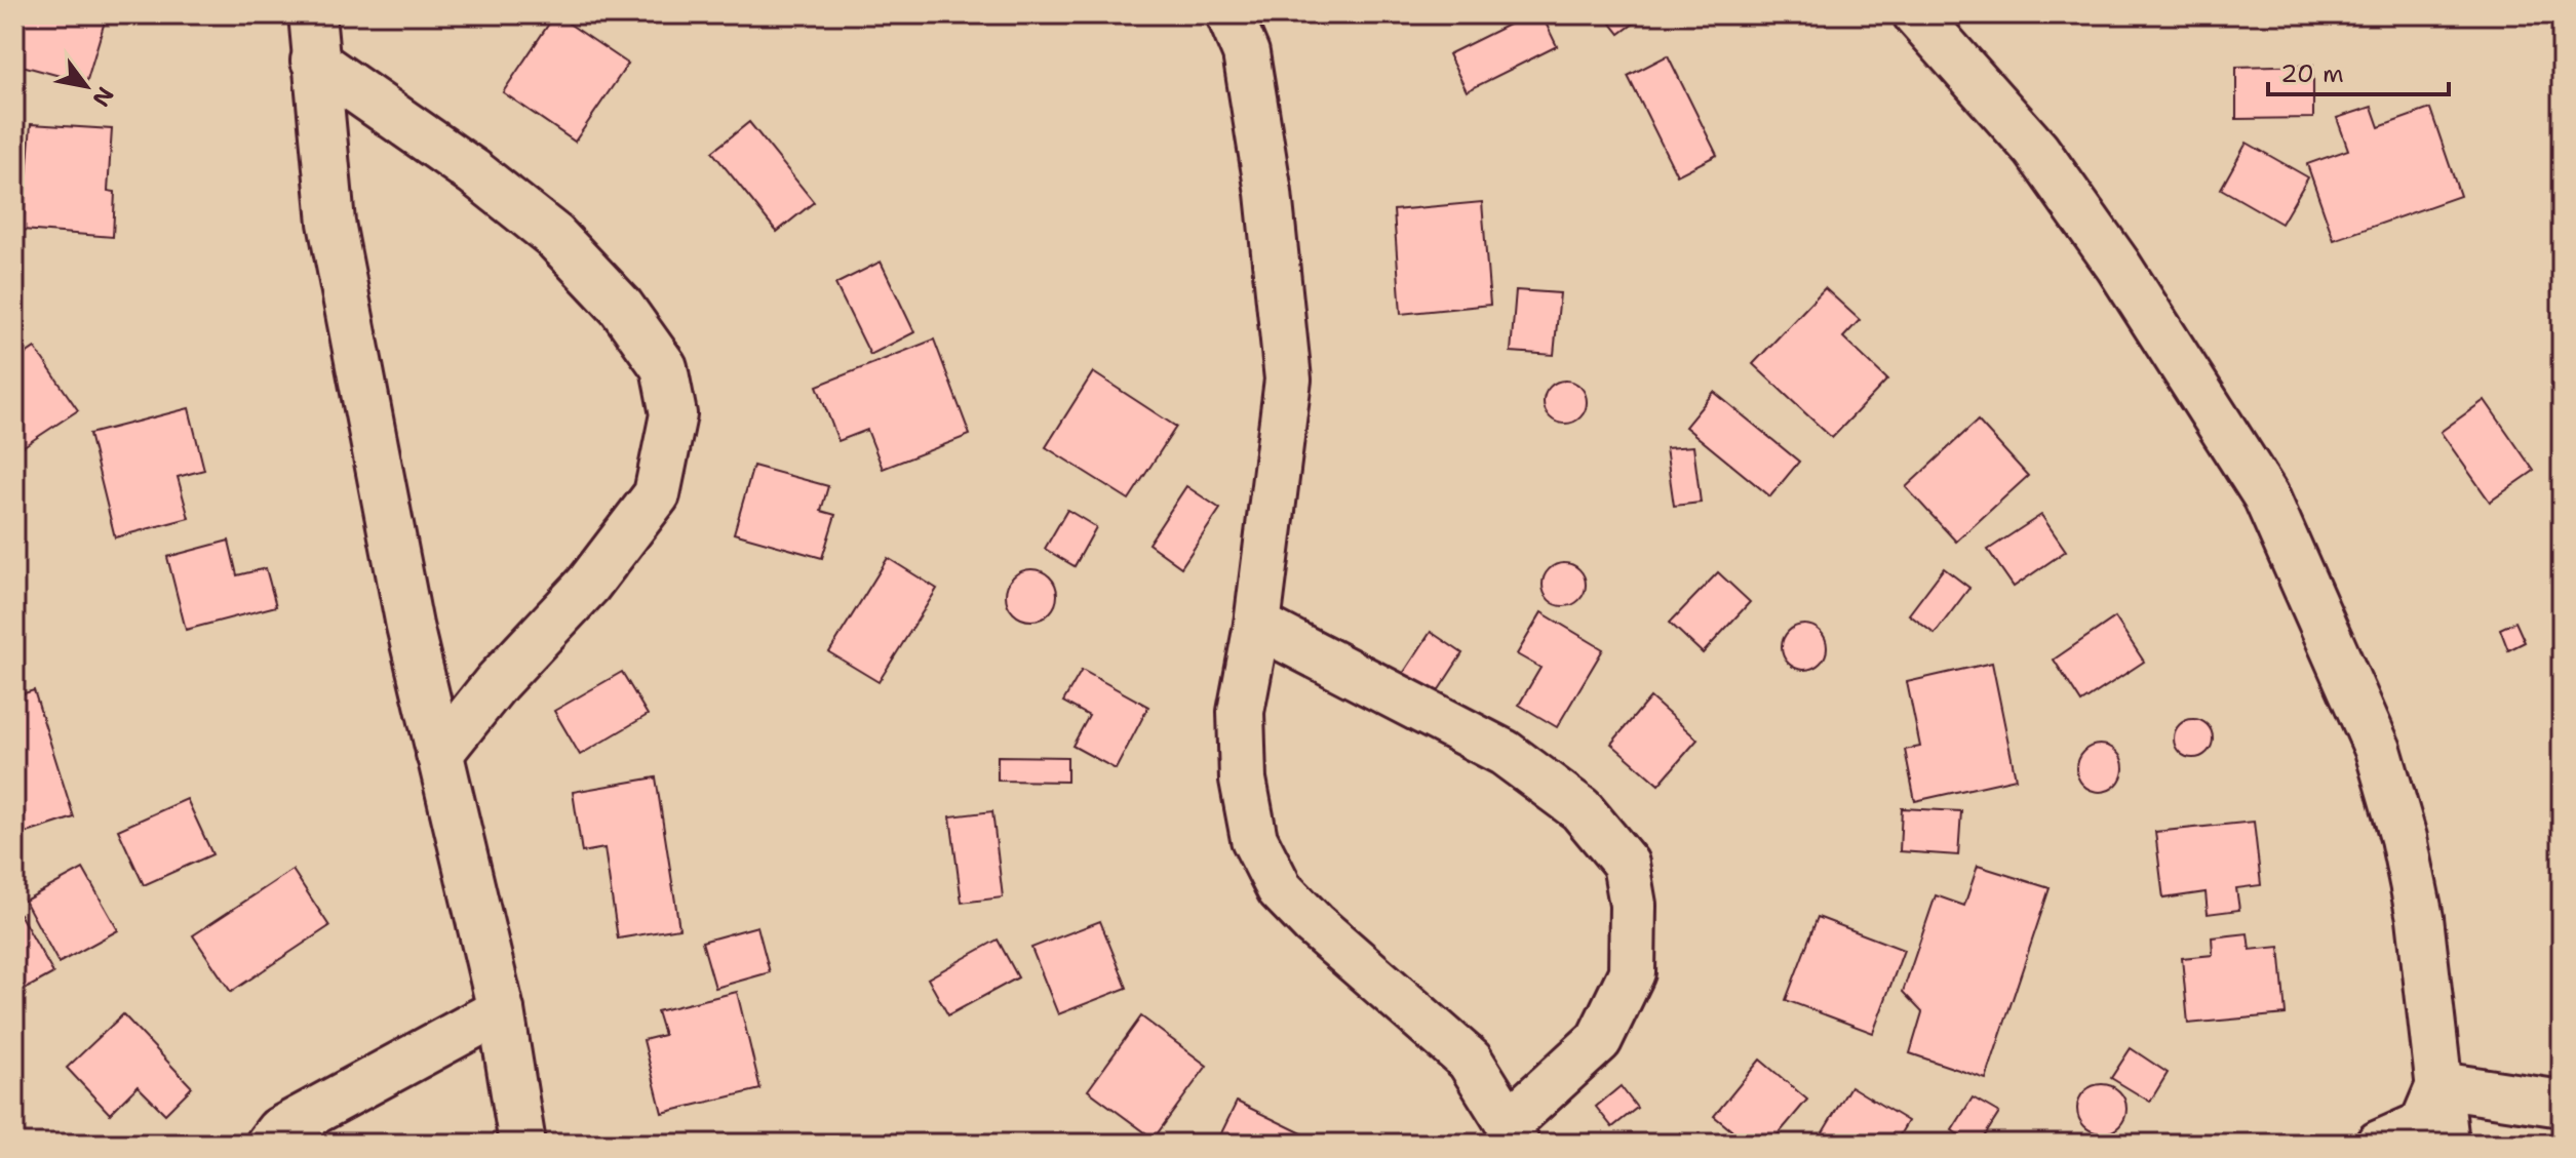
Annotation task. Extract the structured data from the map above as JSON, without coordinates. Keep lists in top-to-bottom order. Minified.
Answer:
{"scale_bar":"20 m","north":"bottom right"}
